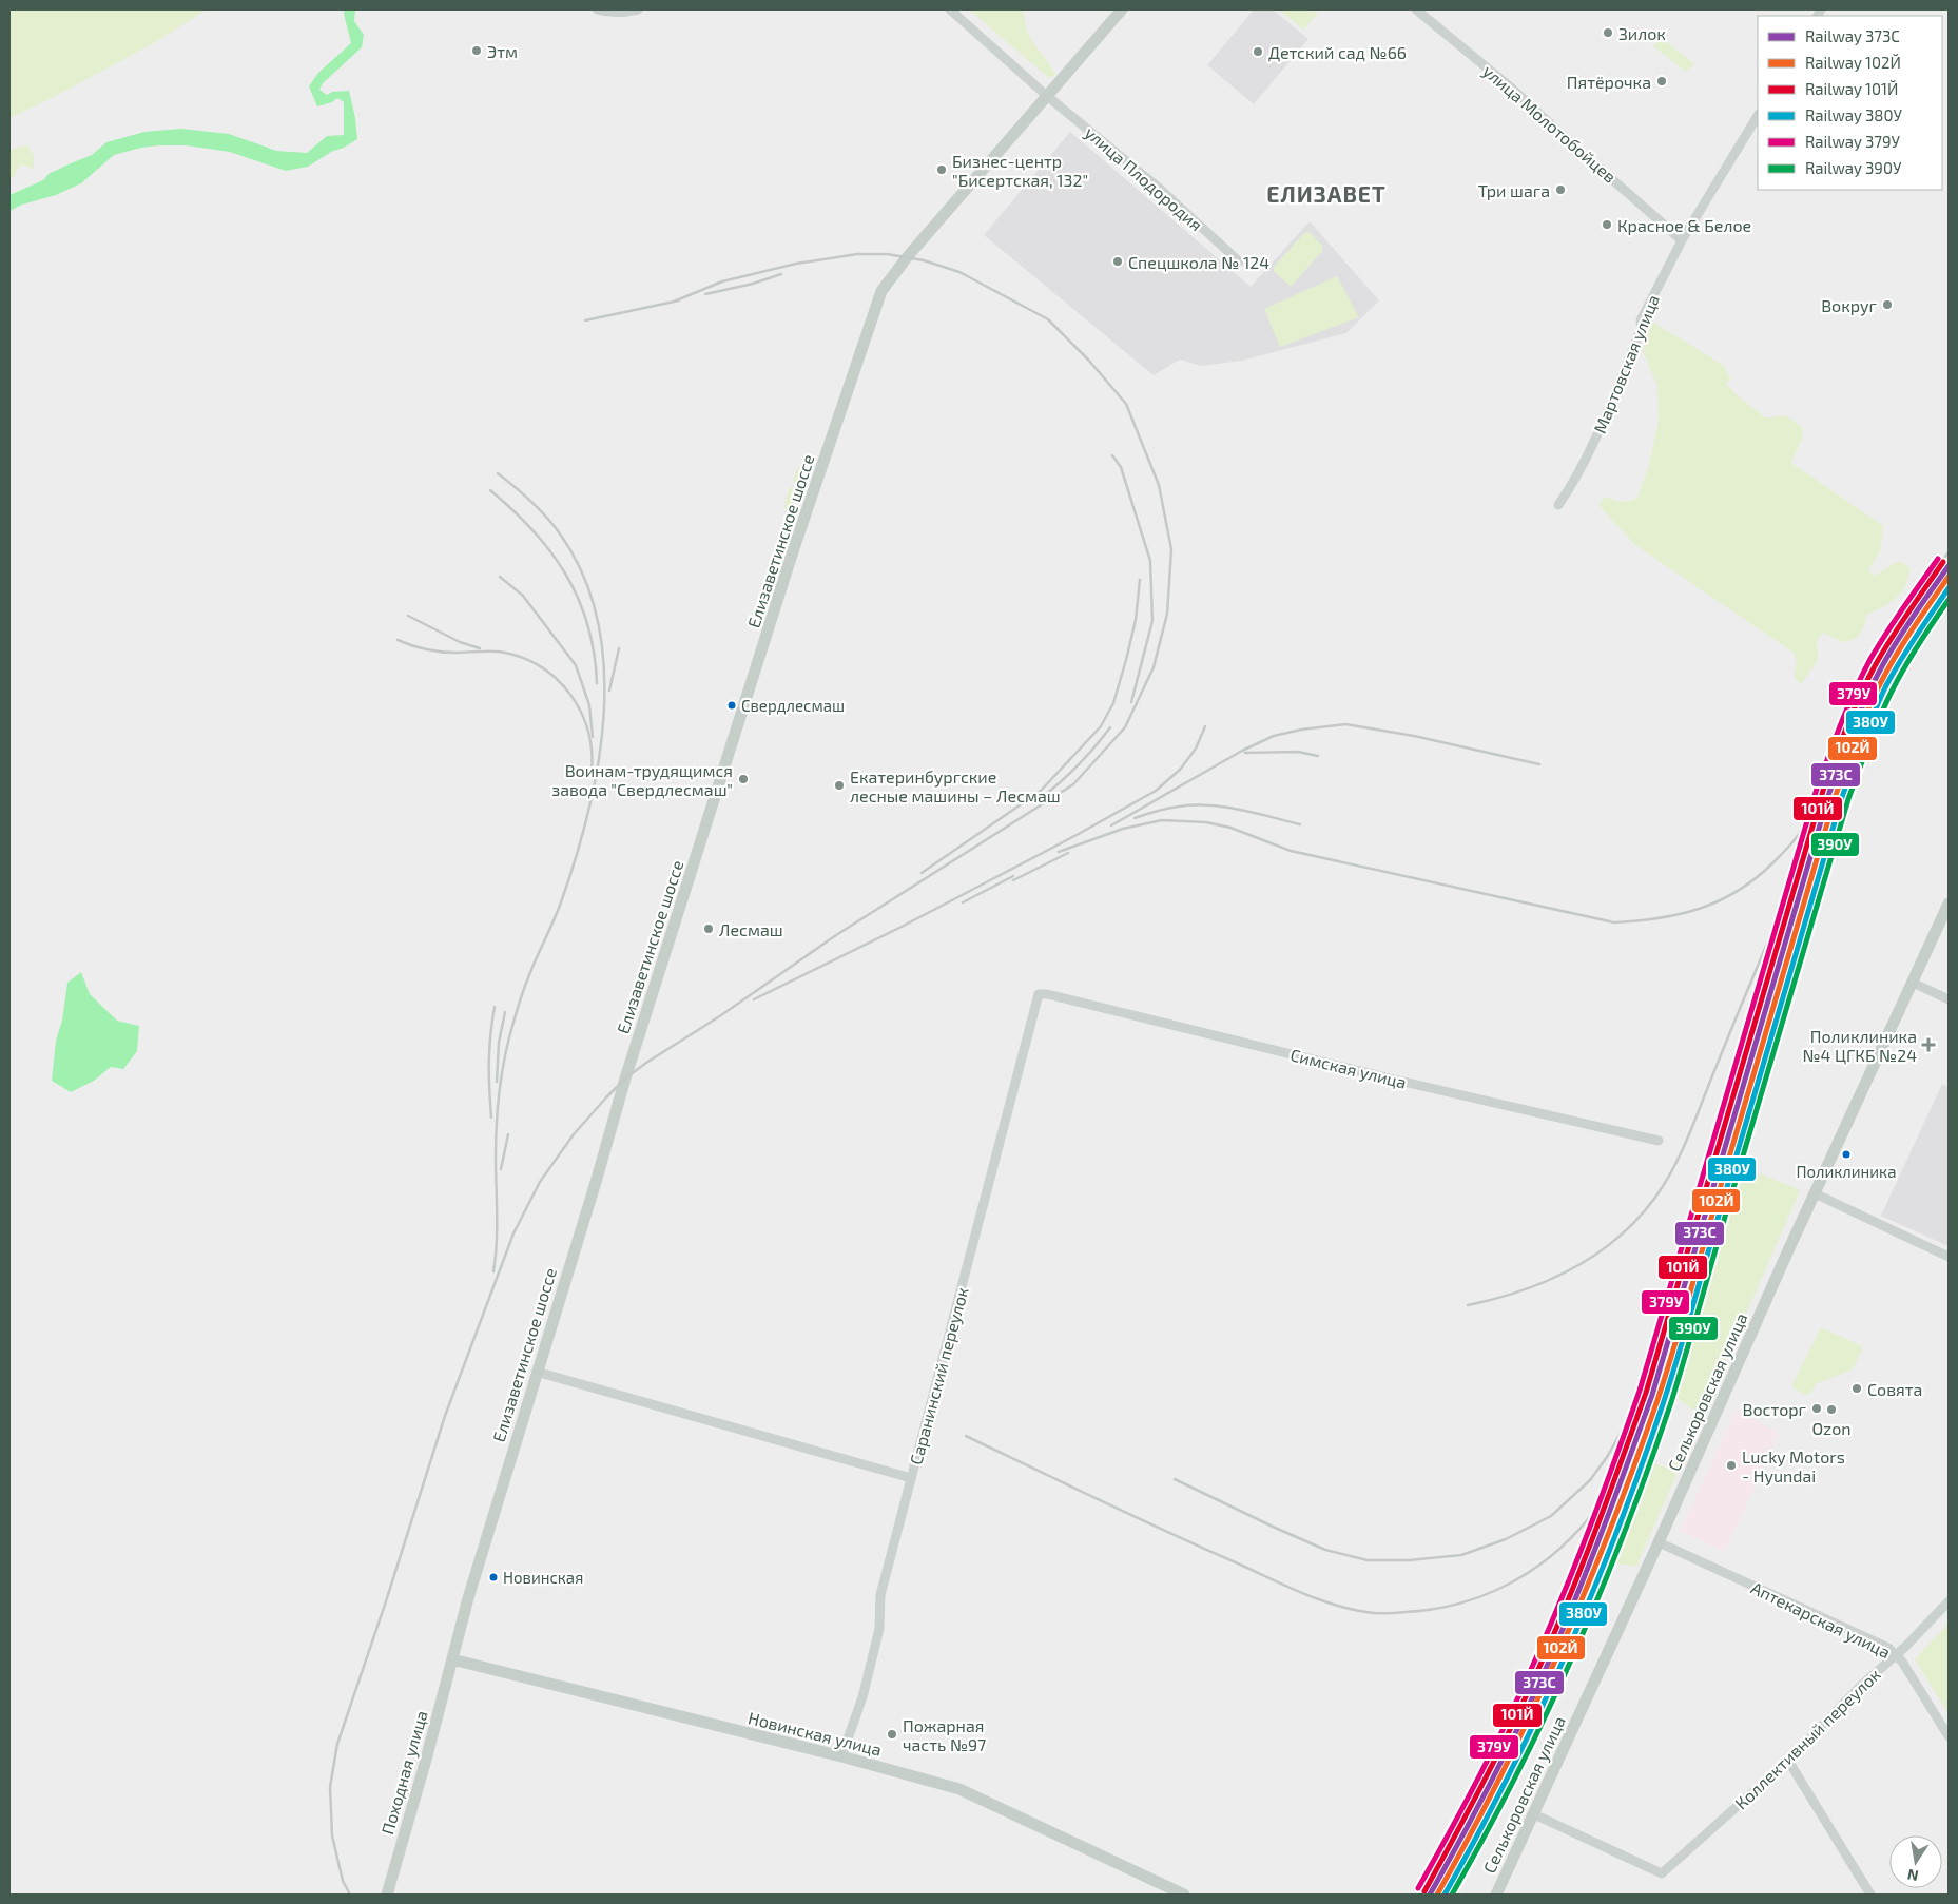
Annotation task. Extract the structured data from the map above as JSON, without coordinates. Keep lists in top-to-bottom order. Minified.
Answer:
{"streets":{"main road":["Елизаветинское шоссе","Селькоровская улица","Новинская улица","Походная улица"],"street":["улица Молотобойцев","улица Плодородия","Мартовская улица","Симская улица","Саранинский переулок","Аптекарская улица","Коллективный переулок"]},"crossings":[["улица Молотобойцев","Мартовская улица"],["улица Плодородия","Елизаветинское шоссе"],["Елизаветинское шоссе","Новинская улица"],["Елизаветинское шоссе","Походная улица"],["Симская улица","Саранинский переулок"],["Саранинский переулок","Новинская улица"],["Селькоровская улица","Аптекарская улица"],["Селькоровская улица","Коллективный переулок"],["Аптекарская улица","Коллективный переулок"],["Новинская улица","Походная улица"]],"districts":["ЕЛИЗАВЕТ"],"places":{"other":["Зилок","Этм","Детский сад №66","Пятёрочка","Бизнес-центр \"Бисертская, 132\"","Три шага","Красное & Белое","Спецшкола № 124","Вокруг","Свердлесмаш","Воинам-трудящимся завода \"Свердлесмаш\"","Екатеринбургские лесные машины – Лесмаш","Лесмаш","Поликлиника","Совята","Восторг","Ozon","Lucky Motors - Hyundai","Новинская","Пожарная часть №97"],"health":["Поликлиника №4 ЦГКБ №24"]},"lines":["rail line 379У","rail line 101Й","rail line 373C","rail line 102Й","rail line 380У","rail line 390У"],"legend":["Railway 373C","Railway 102Й","Railway 101Й","Railway 380У","Railway 379У","Railway 390У"],"north":"bottom"}
